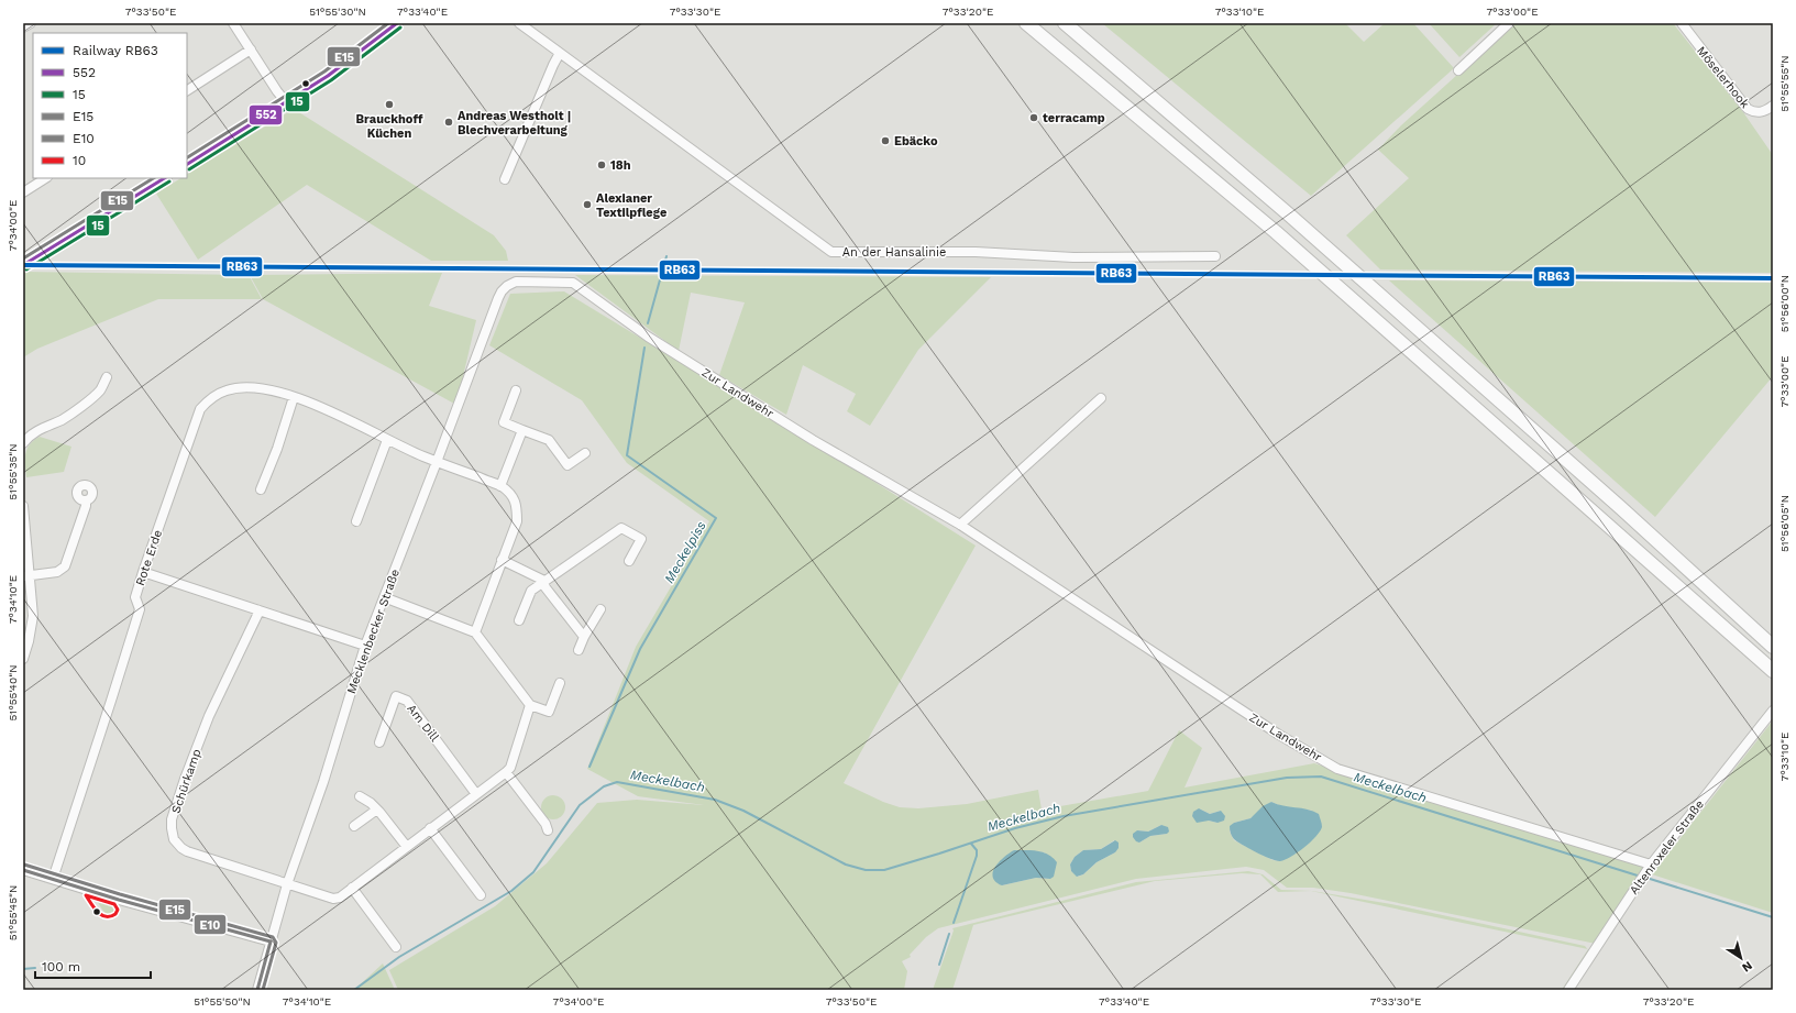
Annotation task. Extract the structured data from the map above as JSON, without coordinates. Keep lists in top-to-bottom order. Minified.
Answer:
{"streets":{"street":["Möselerhook","An der Hansalinie","Zur Landwehr","Rote Erde","Mecklenbecker Straße","Am Dill","Schürkamp","Altenroxeler Straße"]},"crossings":[["Zur Landwehr","Mecklenbecker Straße"],["Zur Landwehr","Altenroxeler Straße"],["Rote Erde","Mecklenbecker Straße"],["Mecklenbecker Straße","Schürkamp"]],"water":["Meckelpiss","Meckelbach"],"places":["Brauckhoff Küchen","terracamp","Andreas Westholt | Blechverarbeitung","Ebäcko","18h","Alexianer Textilpflege"],"lines":["transit line 552","transit line E15","transit line 15","rail line RB63","transit line E10","transit line 10"],"legend":["Railway RB63","552","15","E15","E10","10"],"scale_bar":"100 m","north":"bottom right","coordinates":["7°33'50\"E","51°55'30\"N","7°33'40\"E","7°33'30\"E","7°33'20\"E","7°33'10\"E","7°33'00\"E","51°55'55\"N","7°34'00\"E","51°56'00\"N","51°55'35\"N","51°56'05\"N","7°34'10\"E","51°55'40\"N","51°55'45\"N","51°55'50\"N"]}
